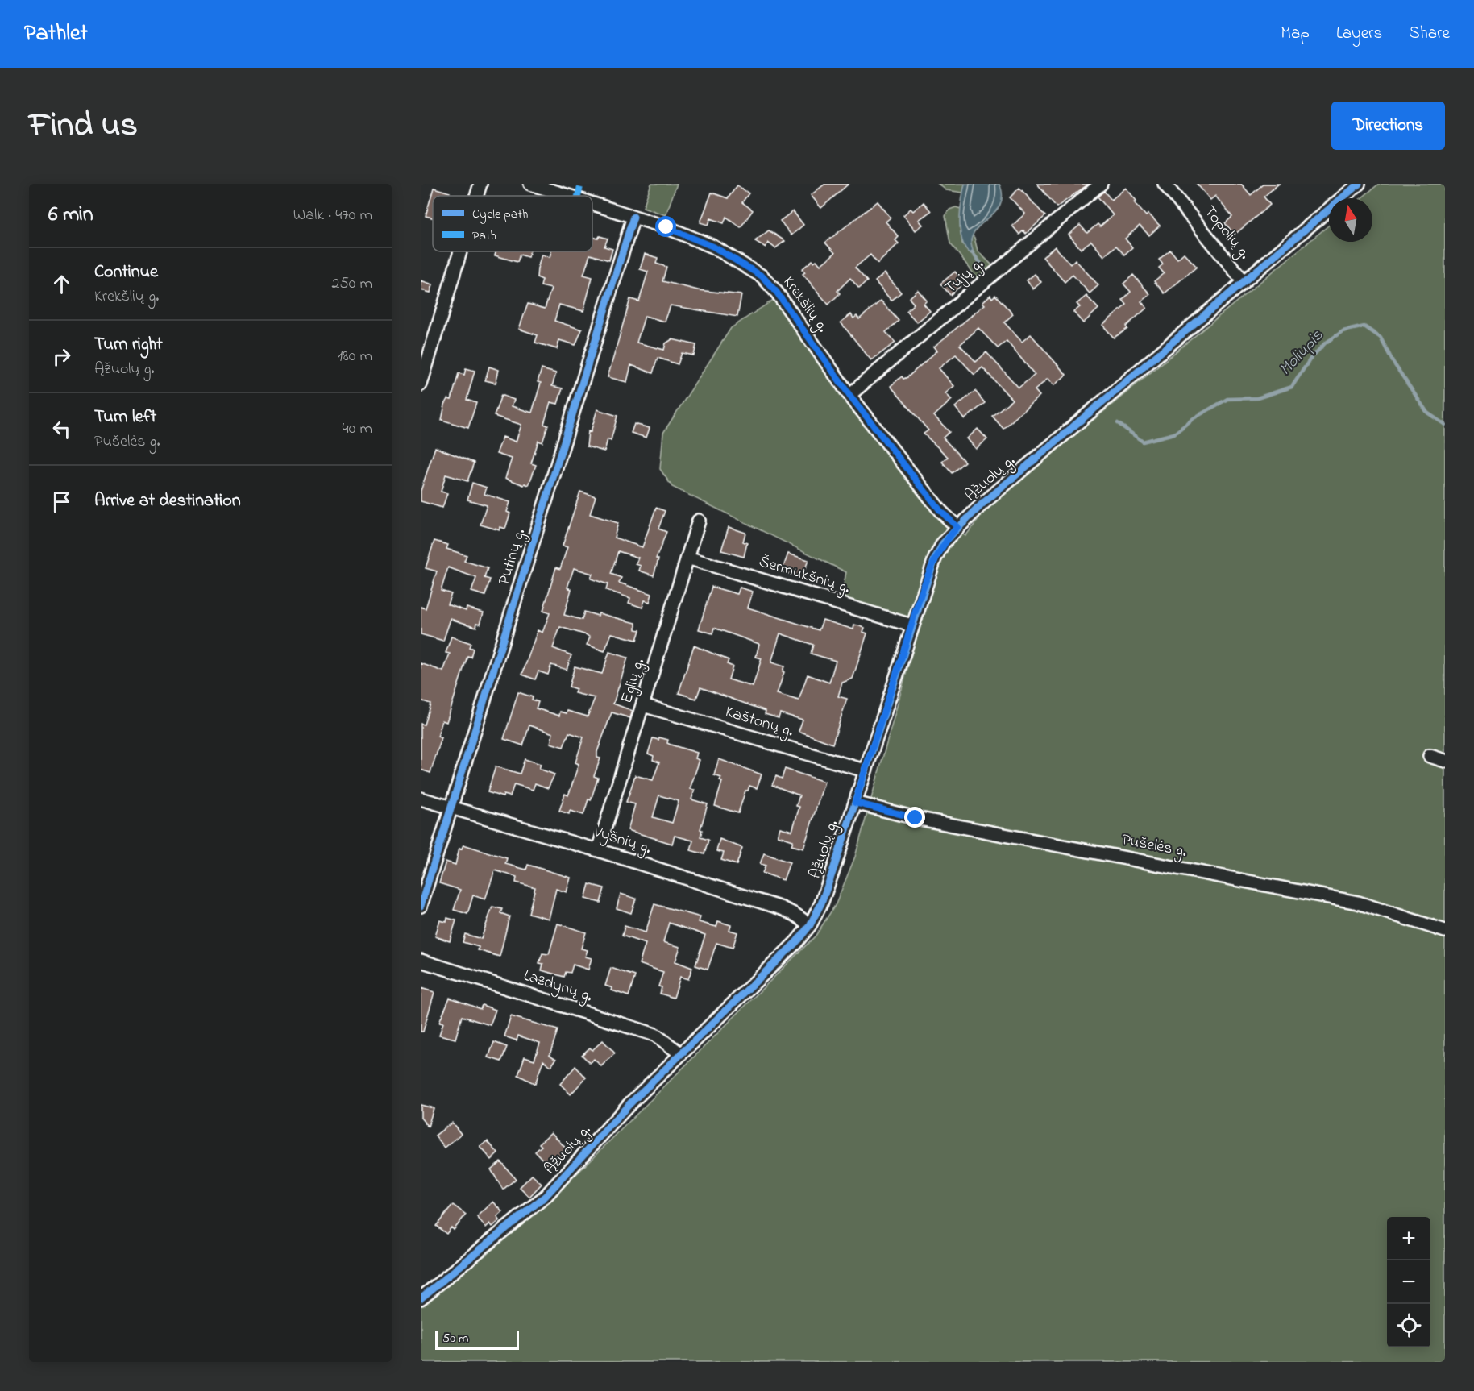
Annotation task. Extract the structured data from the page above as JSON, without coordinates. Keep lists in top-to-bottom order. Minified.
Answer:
{"streets":{"street":["Topolių g.","Tujų g.","Krekšlių g.","Ąžuolų g.","Putinų g.","Šermukšnių g.","Eglių g.","Kaštonų g.","Vyšnių g.","Pušelės g.","Lazdynų g."]},"crossings":[["Topolių g.","Ąžuolų g."],["Tujų g.","Krekšlių g."],["Krekšlių g.","Ąžuolų g."],["Krekšlių g.","Putinų g."],["Ąžuolų g.","Šermukšnių g."],["Ąžuolų g.","Kaštonų g."],["Ąžuolų g.","Vyšnių g."],["Ąžuolų g.","Pušelės g."],["Ąžuolų g.","Lazdynų g."],["Putinų g.","Vyšnių g."],["Šermukšnių g.","Eglių g."],["Eglių g.","Kaštonų g."],["Eglių g.","Vyšnių g."]],"water":["Moliupis"],"legend":["Cycle path","Path"],"scale_bar":"50 m","north":"top","page":{"header":"Pathlet","nav":["Map","Layers","Share"],"title":"Find us","buttons":"Directions","heading":["6 min","Walk · 470 m"],"list":[["Continue","Krekšlių g.","250 m"],["Turn right","Ąžuolų g.","180 m"],["Turn left","Pušelės g.","40 m"],"Arrive at destination"],"map_buttons":["+","−"],"scale":"50 m"}}
